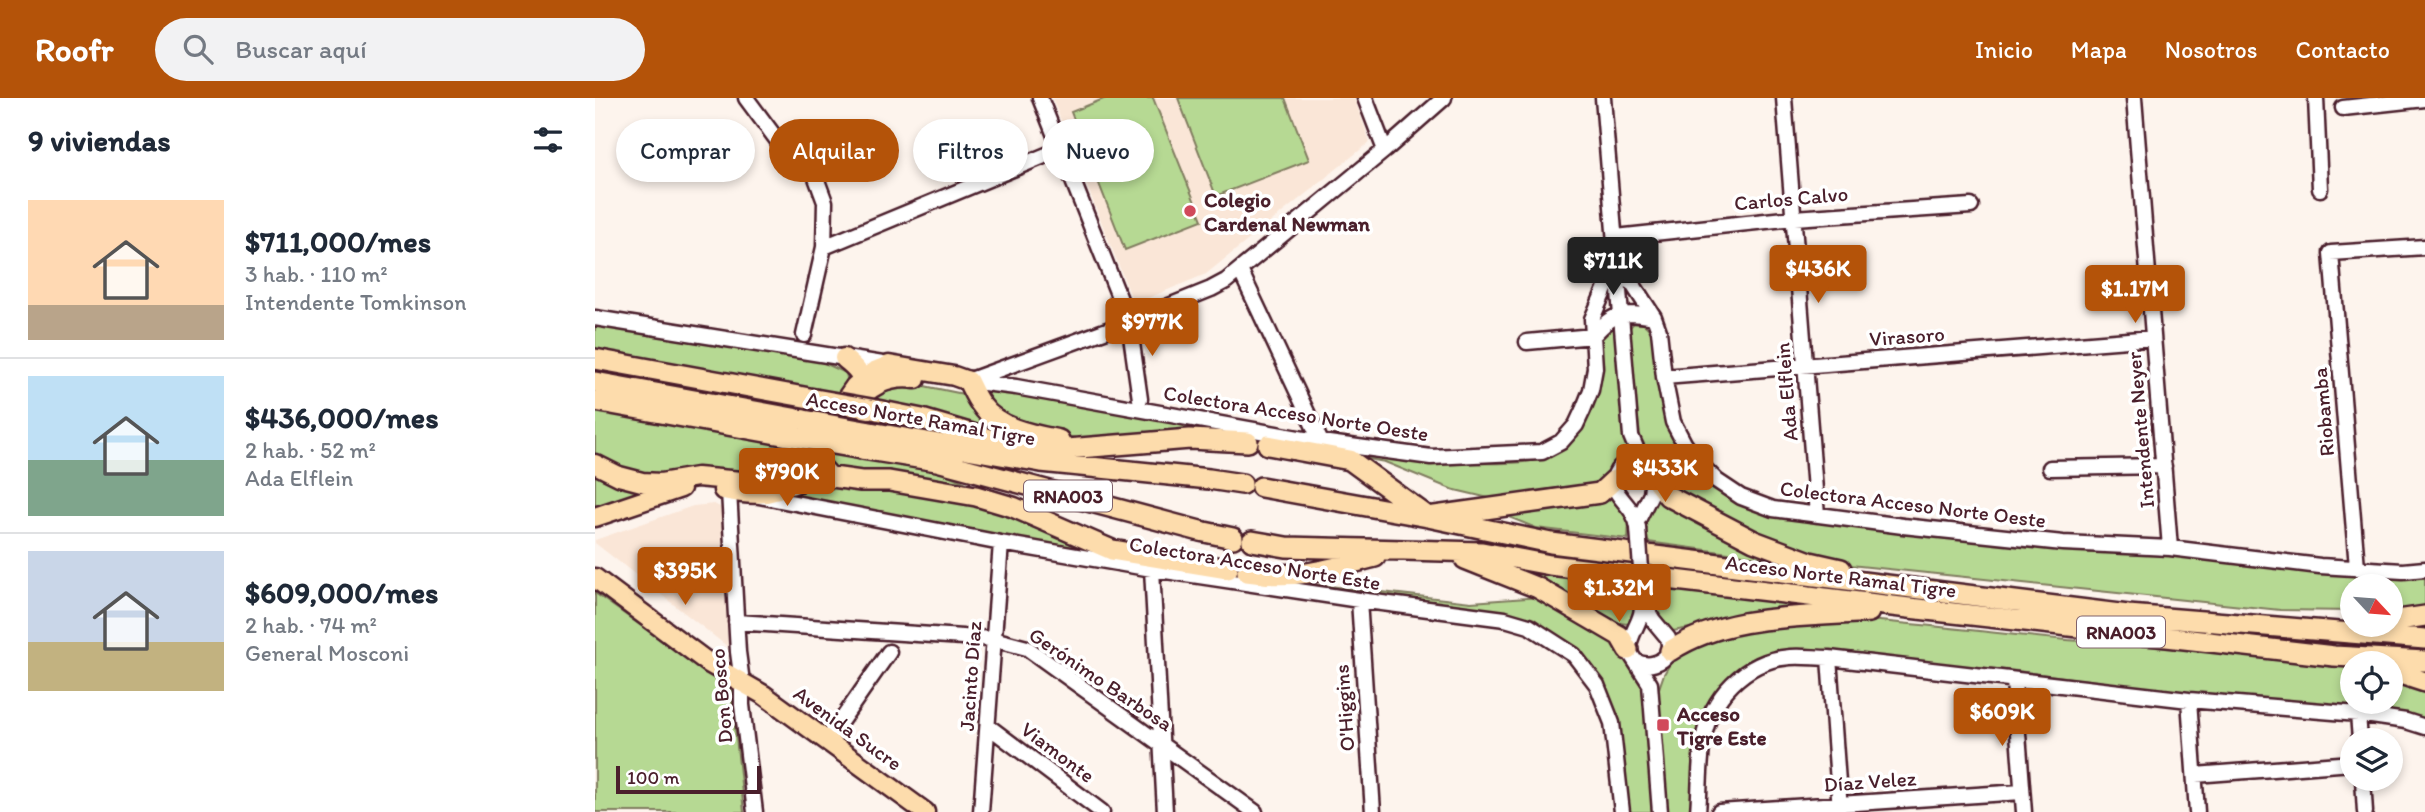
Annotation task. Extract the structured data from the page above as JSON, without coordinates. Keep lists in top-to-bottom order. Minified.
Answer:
{"streets":{"highway":["Acceso Norte Ramal Tigre","RNA003"],"main road":["Avenida Sucre"],"street":["Carlos Calvo","Virasoro","Ada Elflein","Riobamba","Colectora Acceso Norte Oeste","Intendente Neyer","Colectora Acceso Norte Este","Jacinto Díaz","Gerónimo Barbosa","Don Bosco","O'Higgins","Viamonte","Díaz Velez"]},"crossings":[["Carlos Calvo","Ada Elflein"],["Virasoro","Ada Elflein"],["Virasoro","Colectora Acceso Norte Oeste"],["Virasoro","Intendente Neyer"],["Ada Elflein","Colectora Acceso Norte Oeste"],["Riobamba","Colectora Acceso Norte Oeste"],["Colectora Acceso Norte Oeste","Intendente Neyer"],["Colectora Acceso Norte Este","Jacinto Díaz"],["Colectora Acceso Norte Este","O'Higgins"],["Jacinto Díaz","Gerónimo Barbosa"],["Jacinto Díaz","Viamonte"],["Gerónimo Barbosa","Don Bosco"],["Don Bosco","Avenida Sucre"]],"places":{"other":["Colegio Cardenal Newman"],"transit":["Acceso Tigre Este"]},"scale_bar":"100 m","north":"bottom right","page":{"header":"Roofr","search":"Buscar aquí","nav":["Inicio","Mapa","Nosotros","Contacto"],"heading":"9 viviendas","chip":["Comprar","Alquilar","Filtros","Nuevo"],"list":[{"name":"$711,000/mes","note":"3 hab. · 110 m² · Intendente Tomkinson"},{"name":"$436,000/mes","note":"2 hab. · 52 m² · Ada Elflein"},{"name":"$609,000/mes","note":"2 hab. · 74 m² · General Mosconi"}],"price":["$711K","$436K","$1.17M","$977K","$433K","$790K","$395K","$1.32M","$609K"],"scale":"100 m"}}
